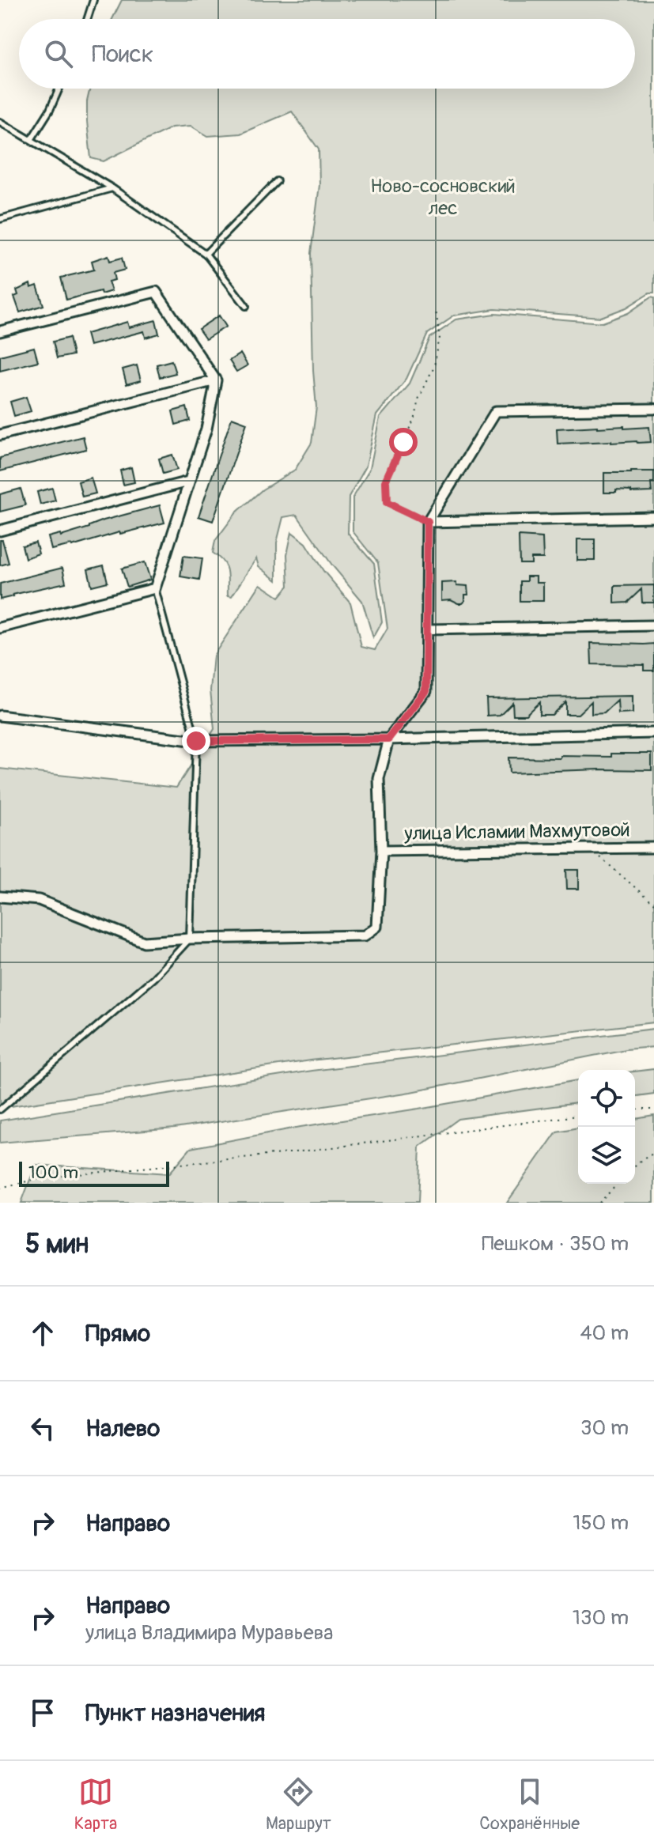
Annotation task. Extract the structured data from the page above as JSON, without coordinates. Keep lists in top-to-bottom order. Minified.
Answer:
{"streets":{"street":["улица Исламии Махмутовой"]},"parks":["Ново-сосновский лес"],"scale_bar":"100 m","page":{"search":"Поиск","scale":"100 m","heading":["5 мин","Пешком · 350 m"],"list":[["Прямо","40 m"],["Налево","30 m"],["Направо","150 m"],["Направо","улица Владимира Муравьева","130 m"],"Пункт назначения"],"nav":["Карта","Маршрут","Сохранённые"]}}
